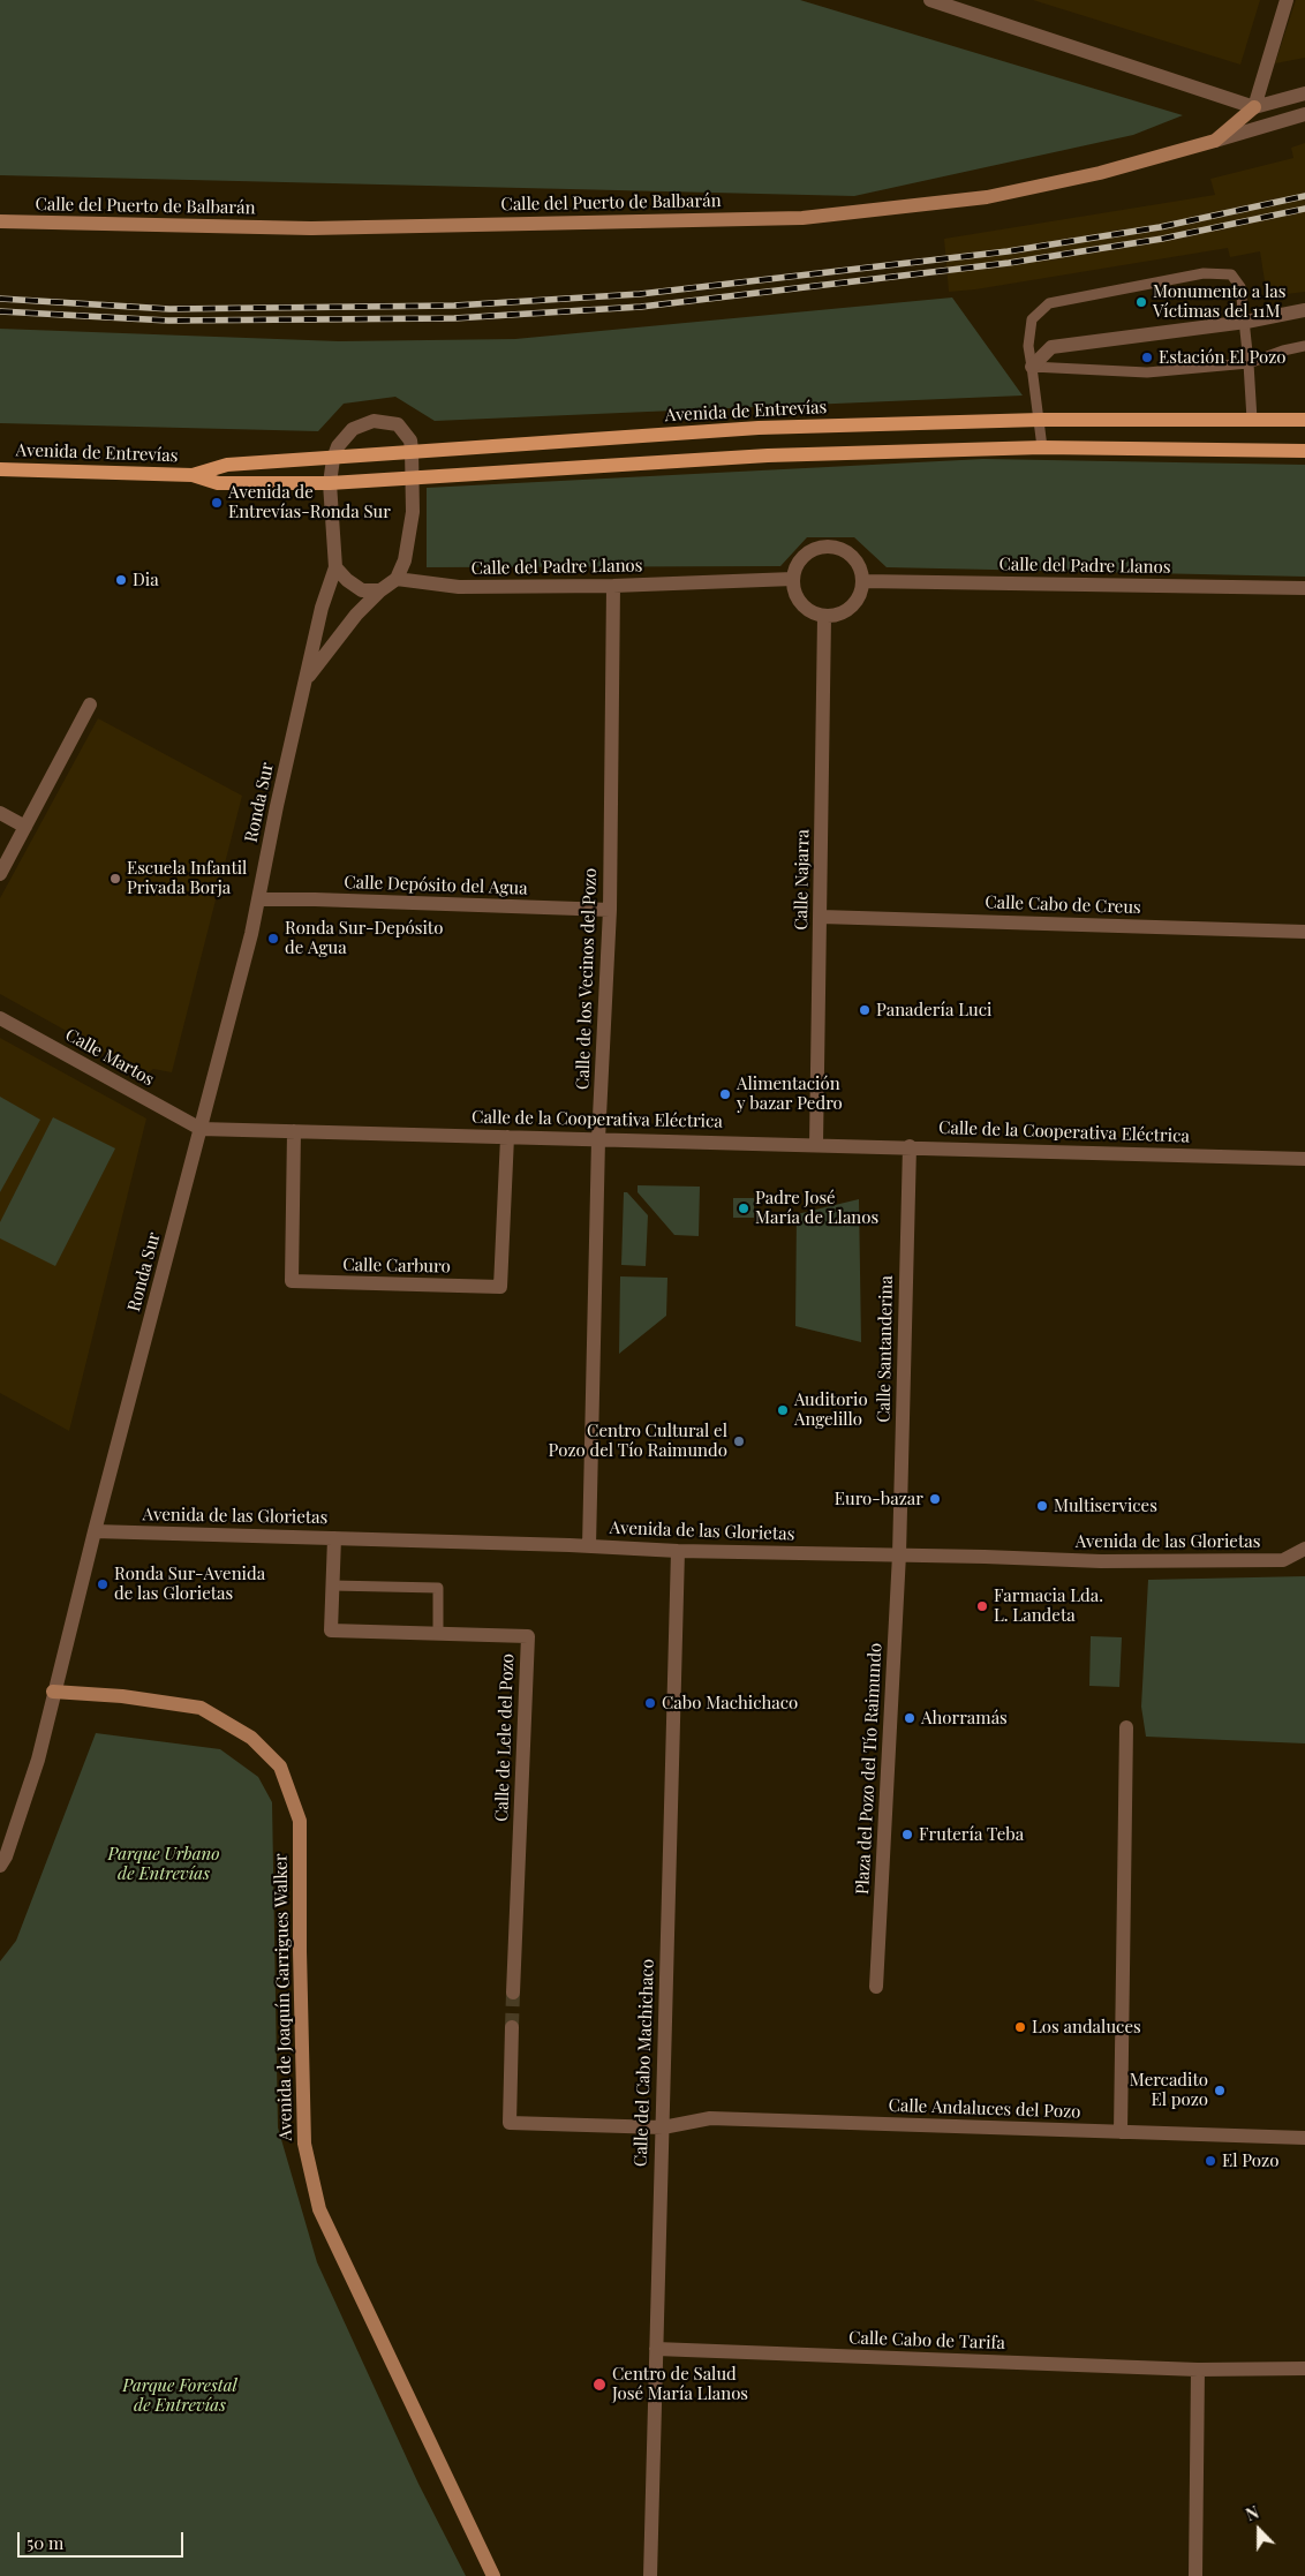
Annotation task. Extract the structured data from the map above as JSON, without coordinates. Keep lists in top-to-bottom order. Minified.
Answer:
{"streets":{"main road":["Avenida de Entrevías"],"street":["Calle del Puerto de Balbarán","Calle del Padre Llanos","Ronda Sur","Calle Najarra","Calle Depósito del Agua","Calle Cabo de Creus","Calle de los Vecinos del Pozo","Calle Martos","Calle de la Cooperativa Eléctrica","Calle Carburo","Calle Santanderina","Avenida de las Glorietas","Calle de Lele del Pozo","Plaza del Pozo del Tío Raimundo","Avenida de Joaquín Garrigues Walker","Calle del Cabo Machichaco","Calle Andaluces del Pozo","Calle Cabo de Tarifa"]},"crossings":[["Avenida de Entrevías","Ronda Sur"],["Calle del Padre Llanos","Ronda Sur"],["Calle del Padre Llanos","Calle Najarra"],["Calle del Padre Llanos","Calle de los Vecinos del Pozo"],["Ronda Sur","Calle Depósito del Agua"],["Ronda Sur","Calle Martos"],["Ronda Sur","Calle de la Cooperativa Eléctrica"],["Ronda Sur","Avenida de las Glorietas"],["Ronda Sur","Avenida de Joaquín Garrigues Walker"],["Calle Najarra","Calle Cabo de Creus"],["Calle Najarra","Calle de la Cooperativa Eléctrica"],["Calle Depósito del Agua","Calle de los Vecinos del Pozo"],["Calle de los Vecinos del Pozo","Calle de la Cooperativa Eléctrica"],["Calle de los Vecinos del Pozo","Avenida de las Glorietas"],["Calle Martos","Calle de la Cooperativa Eléctrica"],["Calle de la Cooperativa Eléctrica","Calle Carburo"],["Calle de la Cooperativa Eléctrica","Calle Santanderina"],["Calle Santanderina","Avenida de las Glorietas"],["Calle Santanderina","Plaza del Pozo del Tío Raimundo"],["Avenida de las Glorietas","Calle de Lele del Pozo"],["Avenida de las Glorietas","Plaza del Pozo del Tío Raimundo"],["Avenida de las Glorietas","Calle del Cabo Machichaco"],["Calle del Cabo Machichaco","Calle Andaluces del Pozo"],["Calle del Cabo Machichaco","Calle Cabo de Tarifa"]],"parks":["Parque Urbano de Entrevías","Parque Forestal de Entrevías"],"places":["Monumento a las Víctimas del 11M","Estación El Pozo","Avenida de Entrevías-Ronda Sur","Dia","Escuela Infantil Privada Borja","Ronda Sur-Depósito de Agua","Panadería Luci","Alimentación y bazar Pedro","Padre José María de Llanos","Auditorio Angelillo","Centro Cultural el Pozo del Tío Raimundo","Euro-bazar","Multiservices","Ronda Sur-Avenida de las Glorietas","Farmacia Lda. L. Landeta","Cabo Machichaco","Ahorramás","Frutería Teba","Los andaluces","Mercadito El pozo","El Pozo","Centro de Salud José María Llanos"],"scale_bar":"50 m","north":"top"}
